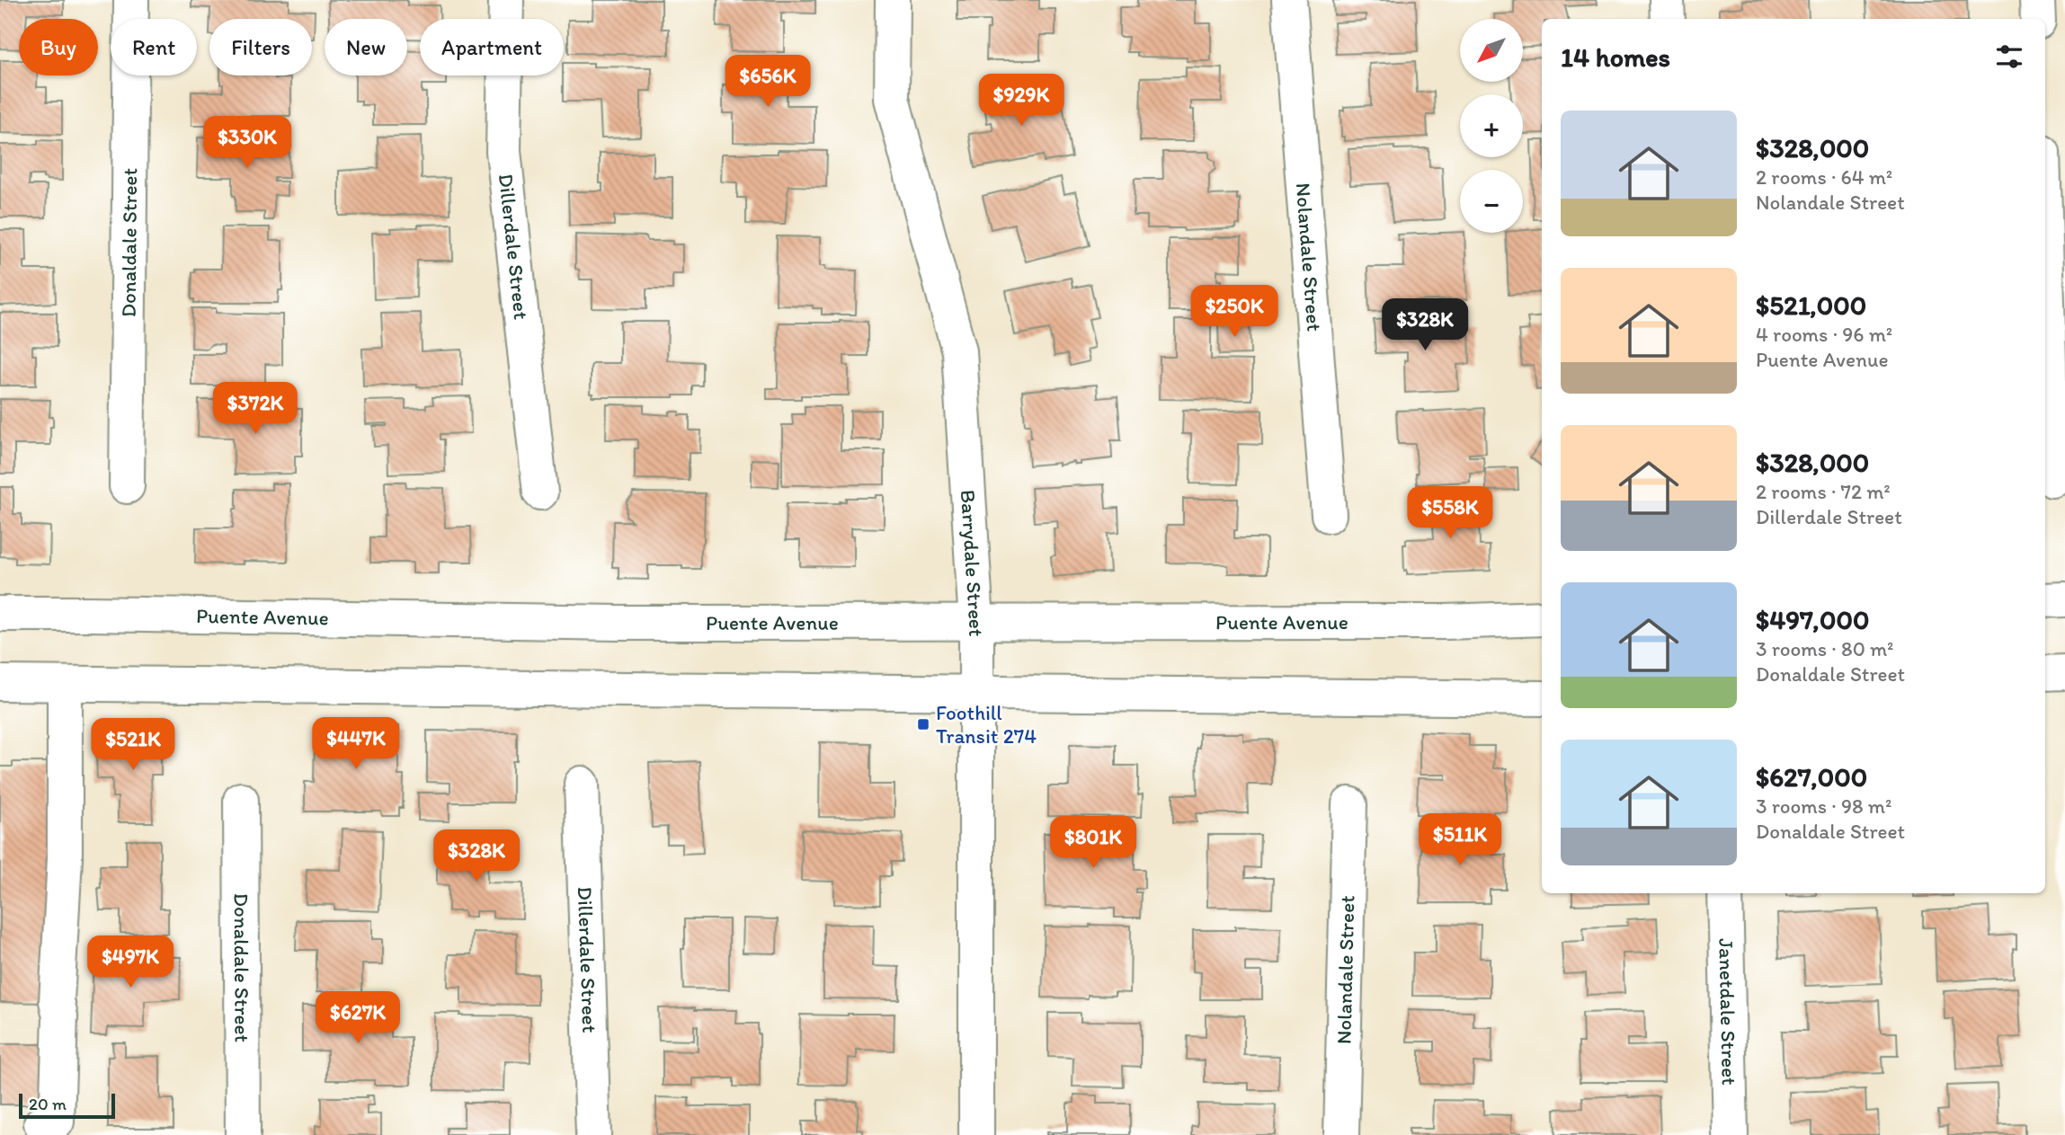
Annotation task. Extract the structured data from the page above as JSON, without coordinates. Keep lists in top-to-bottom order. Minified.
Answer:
{"streets":{"street":["Donaldale Street","Dillerdale Street","Nolandale Street","Barrydale Street","Puente Avenue","Janetdale Street"]},"crossings":[["Barrydale Street","Puente Avenue"]],"places":{"transit":["Foothill Transit 274"]},"scale_bar":"20 m","north":"bottom left","page":{"map_buttons":["+","−"],"chip":["Buy","Rent","Filters","New","Apartment"],"heading":"14 homes","price":["$656K","$929K","$330K","$250K","$328K","$372K","$558K","$447K","$521K","$511K","$801K","$328K","$497K","$627K"],"list":[{"name":"$328,000","note":"2 rooms · 64 m² · Nolandale Street"},{"name":"$521,000","note":"4 rooms · 96 m² · Puente Avenue"},{"name":"$328,000","note":"2 rooms · 72 m² · Dillerdale Street"},{"name":"$497,000","note":"3 rooms · 80 m² · Donaldale Street"},{"name":"$627,000","note":"3 rooms · 98 m² · Donaldale Street"}],"scale":"20 m"}}
